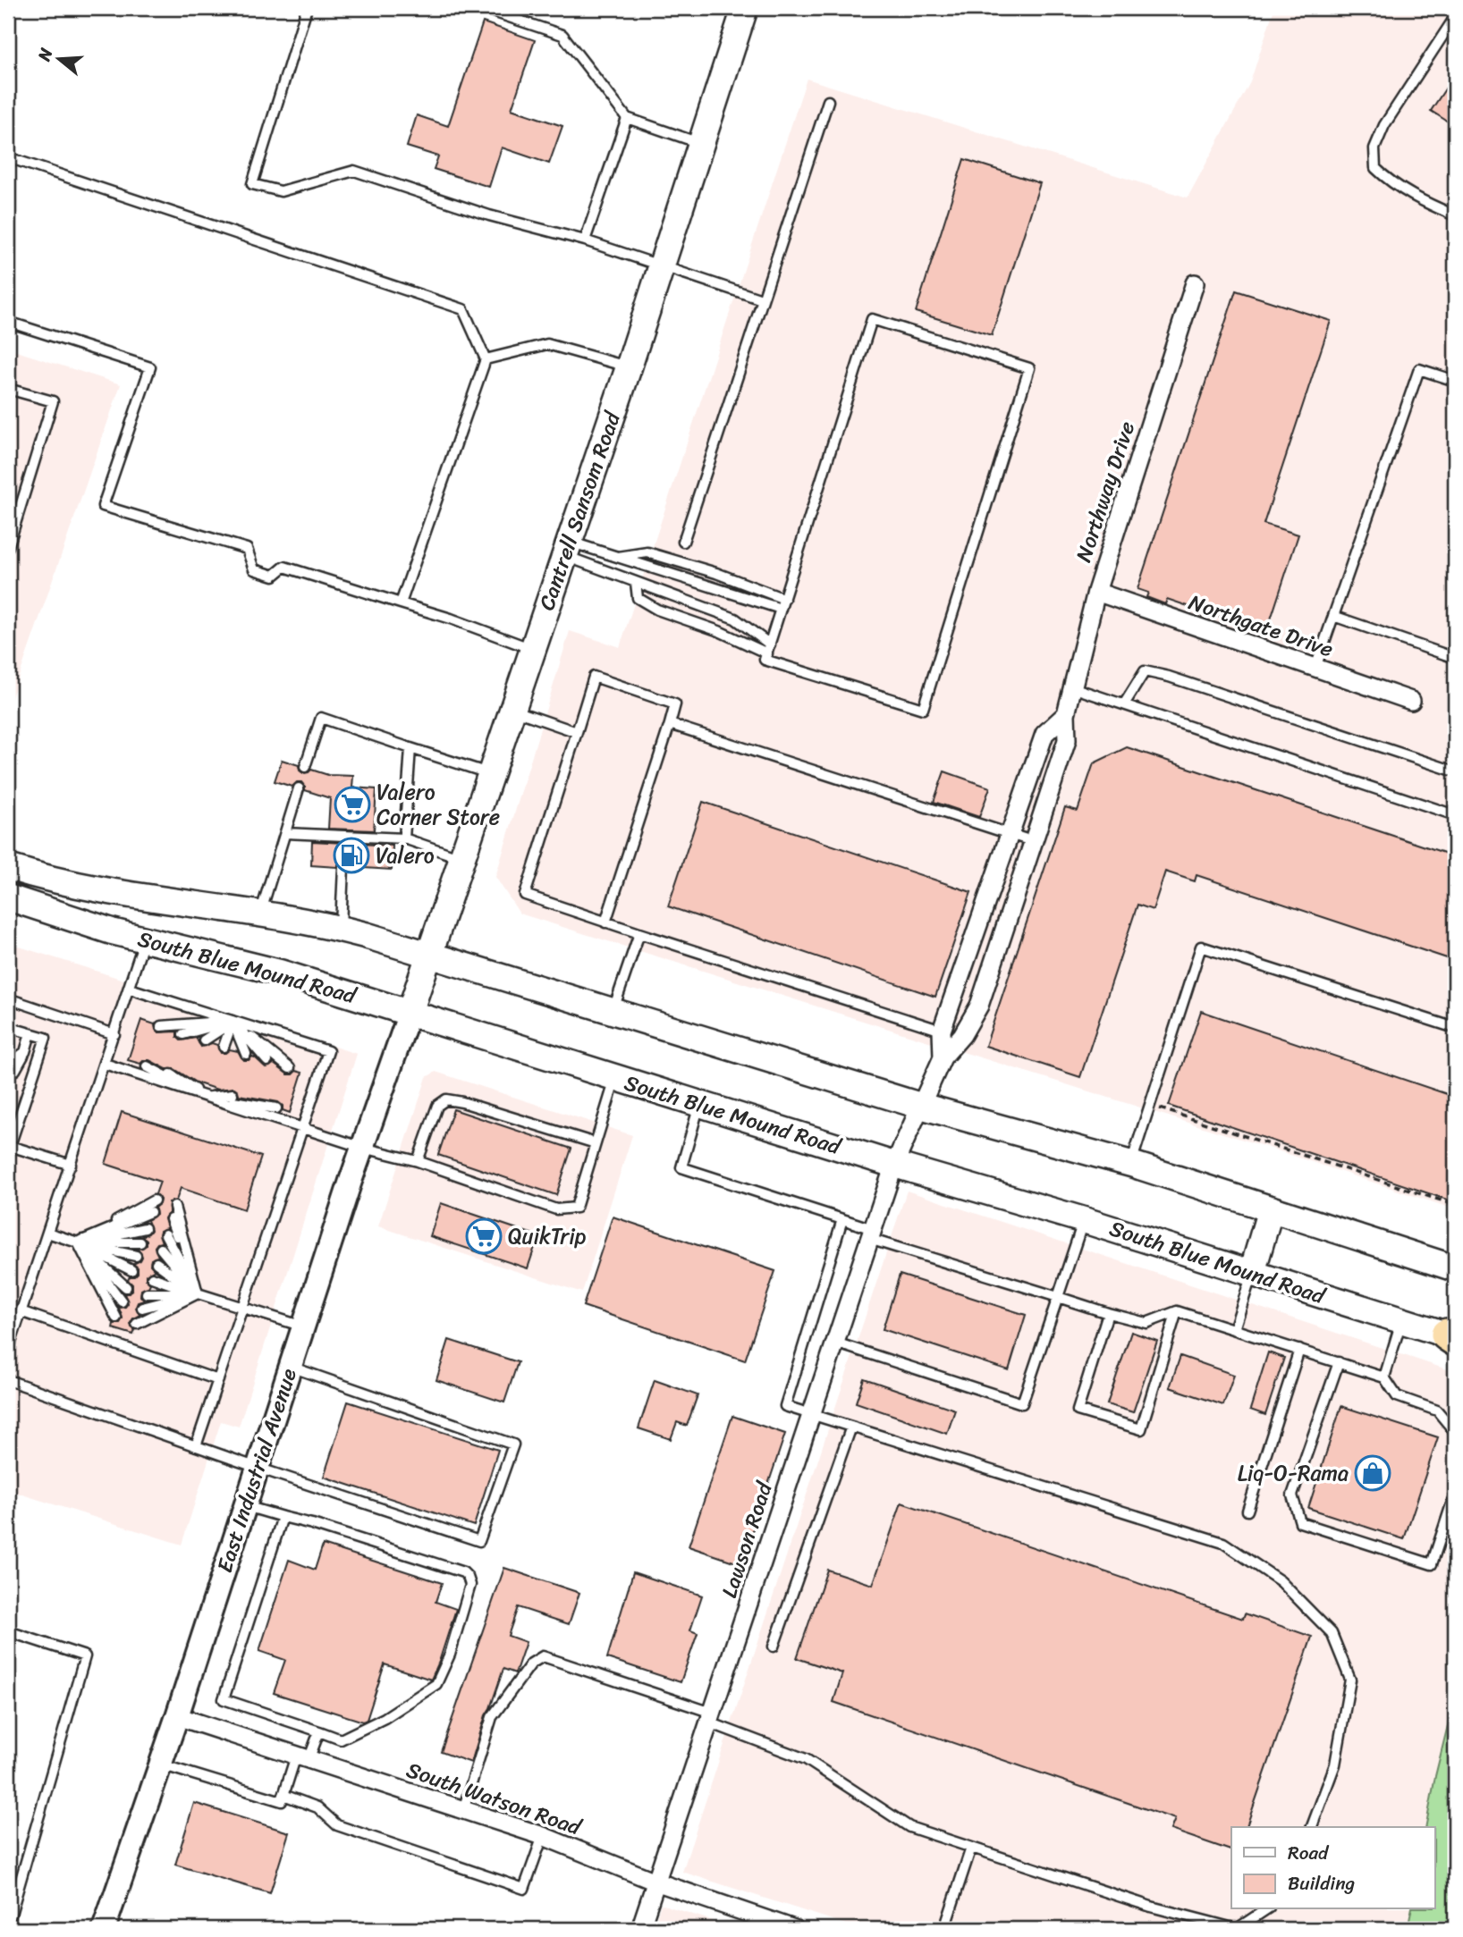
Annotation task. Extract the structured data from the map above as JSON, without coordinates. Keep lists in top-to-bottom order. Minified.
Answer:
{"streets":{"main road":["Cantrell Sansom Road","South Blue Mound Road"],"street":["Northway Drive","Northgate Drive","East Industrial Avenue","Lawson Road","South Watson Road"]},"crossings":[["Northway Drive","Northgate Drive"],["Northway Drive","South Blue Mound Road"],["Northway Drive","Lawson Road"],["Cantrell Sansom Road","South Blue Mound Road"],["Cantrell Sansom Road","East Industrial Avenue"],["South Blue Mound Road","East Industrial Avenue"],["South Blue Mound Road","Lawson Road"],["East Industrial Avenue","South Watson Road"],["Lawson Road","South Watson Road"]],"places":{"supermarket":["Valero Corner Store","QuikTrip"],"fuel station":["Valero"],"shop":["Liq-O-Rama"]},"legend":["Road","Building"],"north":"left"}
